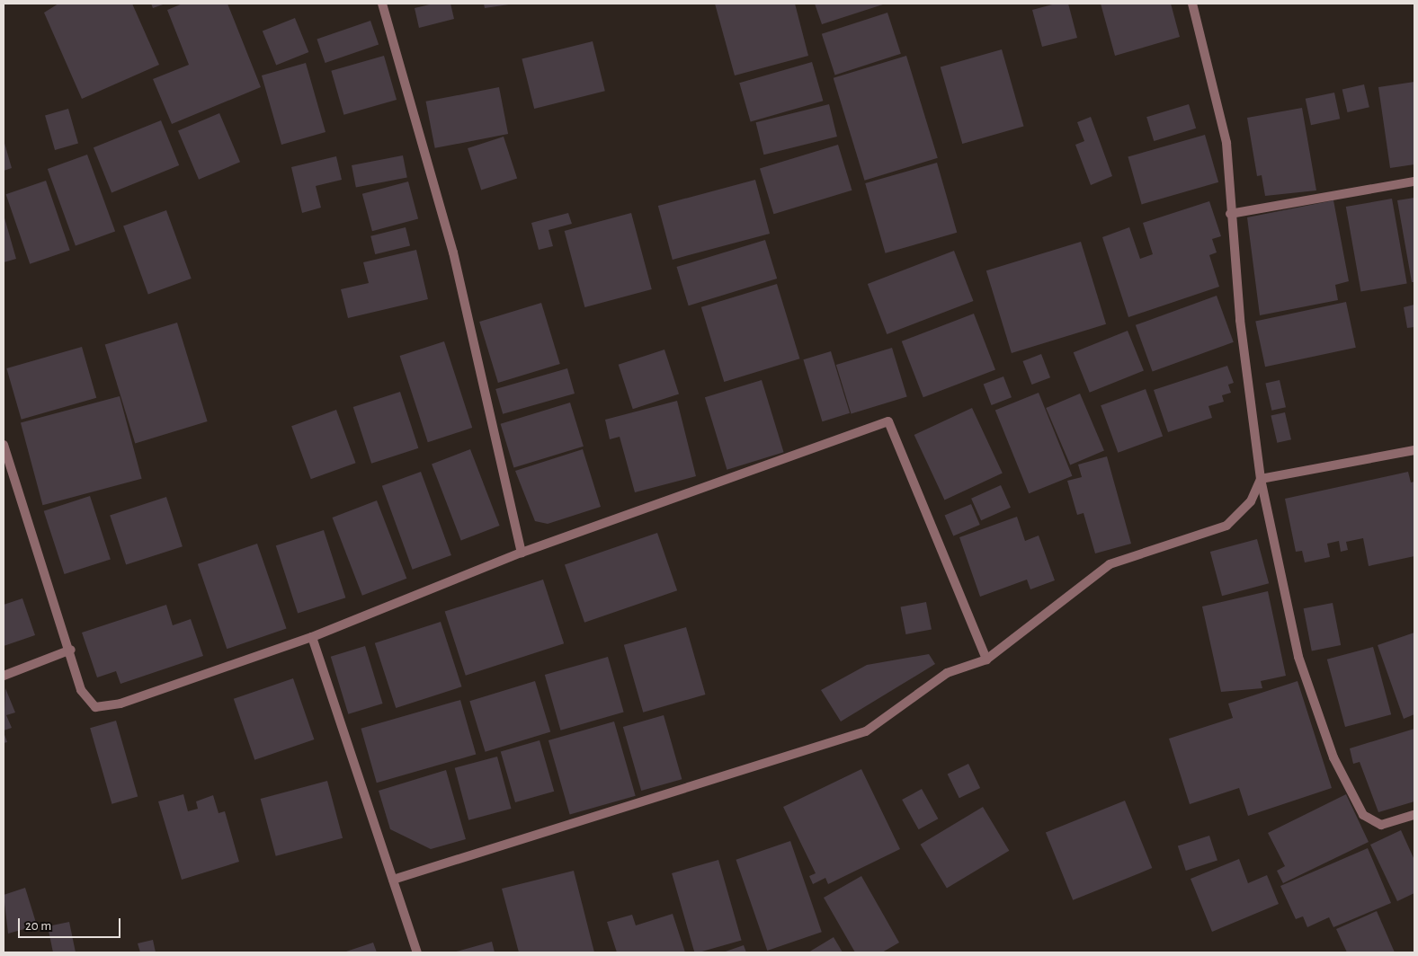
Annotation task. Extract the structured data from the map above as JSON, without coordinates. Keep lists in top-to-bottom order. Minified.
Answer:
{"scale_bar":"20 m"}
